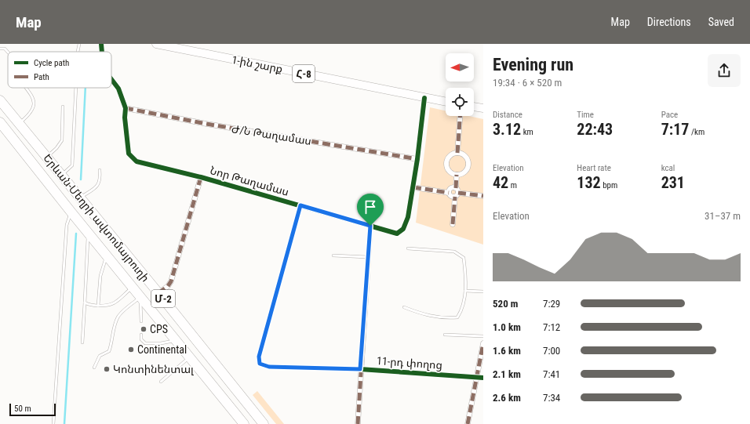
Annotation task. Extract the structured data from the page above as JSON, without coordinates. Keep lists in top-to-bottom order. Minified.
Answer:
{"streets":{"highway":["Երևան-Մեղրի ավտոմայրուղի","Մ-2"],"main road":["1-ին շարք","Հ-8"],"street":["Ժ/Ն Թաղամաս","Նոր Թաղամաս","11-րդ փողոց"]},"crossings":[["1-ին շարք","Նոր Թաղամաս"],["Ժ/Ն Թաղամաս","Նոր Թաղամաս"],["Նոր Թաղամաս","11-րդ փողոց"]],"places":["CPS","Continental","Կոնտինենտալ"],"legend":["Cycle path","Path"],"scale_bar":"50 m","north":"left","page":{"header":"Map","nav":["Map","Directions","Saved"],"heading":["Evening run","19:34 · 6 × 520 m"],"stats":[["Distance","3.12 km"],["Time","22:43"],["Pace","7:17 /km"],["Elevation","42 m"],["Heart rate","132 bpm"],["kcal","231"]],"chart":["Elevation","31–37 m"],"list":[{"name":"520 m","note":"7:29"},{"name":"1.0 km","note":"7:12"},{"name":"1.6 km","note":"7:00"},{"name":"2.1 km","note":"7:41"},{"name":"2.6 km","note":"7:34"}],"scale":"50 m"}}
